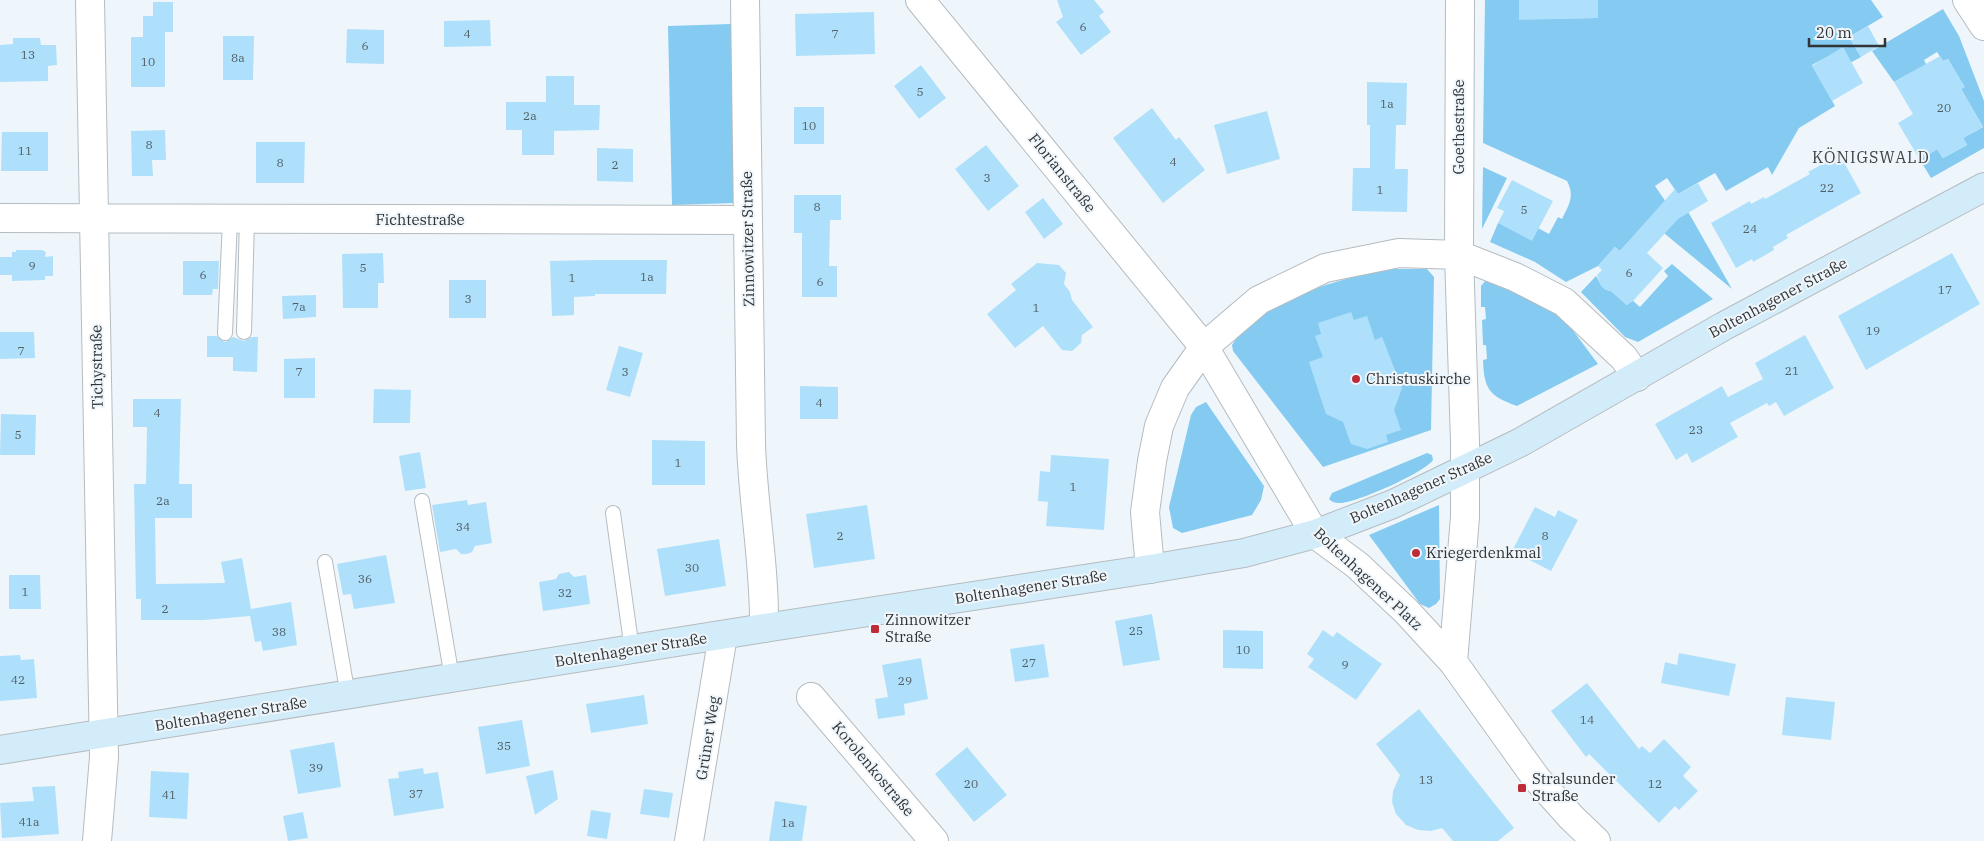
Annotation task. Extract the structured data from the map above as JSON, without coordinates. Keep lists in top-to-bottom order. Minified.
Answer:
{"streets":{"street":["Goethestraße","Florianstraße","Fichtestraße","Zinnowitzer Straße","Boltenhagener Straße","Tichystraße","Boltenhagener Platz","Grüner Weg","Korolenkostraße"]},"crossings":[["Florianstraße","Boltenhagener Platz"],["Fichtestraße","Zinnowitzer Straße"],["Fichtestraße","Tichystraße"],["Zinnowitzer Straße","Boltenhagener Straße"],["Boltenhagener Straße","Tichystraße"],["Boltenhagener Straße","Boltenhagener Platz"],["Boltenhagener Straße","Grüner Weg"]],"districts":["KÖNIGSWALD"],"places":{"other":["Christuskirche","Kriegerdenkmal"],"transit":["Zinnowitzer Straße","Stralsunder Straße"]},"house_numbers":["6","4","7","6","13","8a","10","5","1a","20","2a","10","8","11","4","8","2","3","22","1","8","5","24","9","5","6","6","1a","1","6","17","3","7a","1","19","7","21","7","3","4","4","23","5","1","1","2a","34","2","8","30","36","1","32","2","25","38","10","27","9","42","29","14","35","39","13","20","12","37","41","41a","1a"],"scale_bar":"20 m"}
